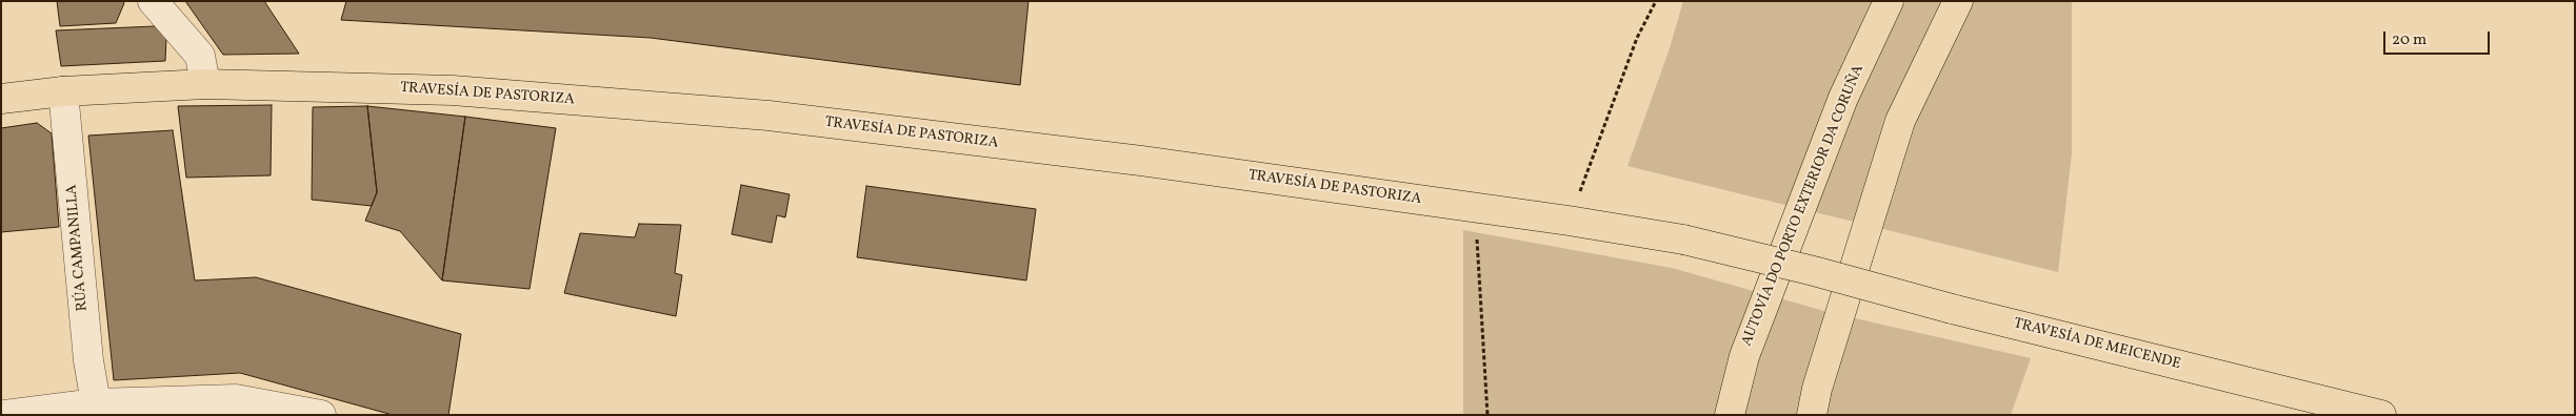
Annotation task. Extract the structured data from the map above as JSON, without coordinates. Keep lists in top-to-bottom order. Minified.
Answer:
{"streets":{"main road":["TRAVESÍA DE PASTORIZA","AUTOVÍA DO PORTO EXTERIOR DA CORUÑA","TRAVESÍA DE MEICENDE"],"street":["RÚA CAMPANILLA"]},"crossings":[["TRAVESÍA DE PASTORIZA","RÚA CAMPANILLA"],["TRAVESÍA DE PASTORIZA","TRAVESÍA DE MEICENDE"]],"scale_bar":"20 m"}
